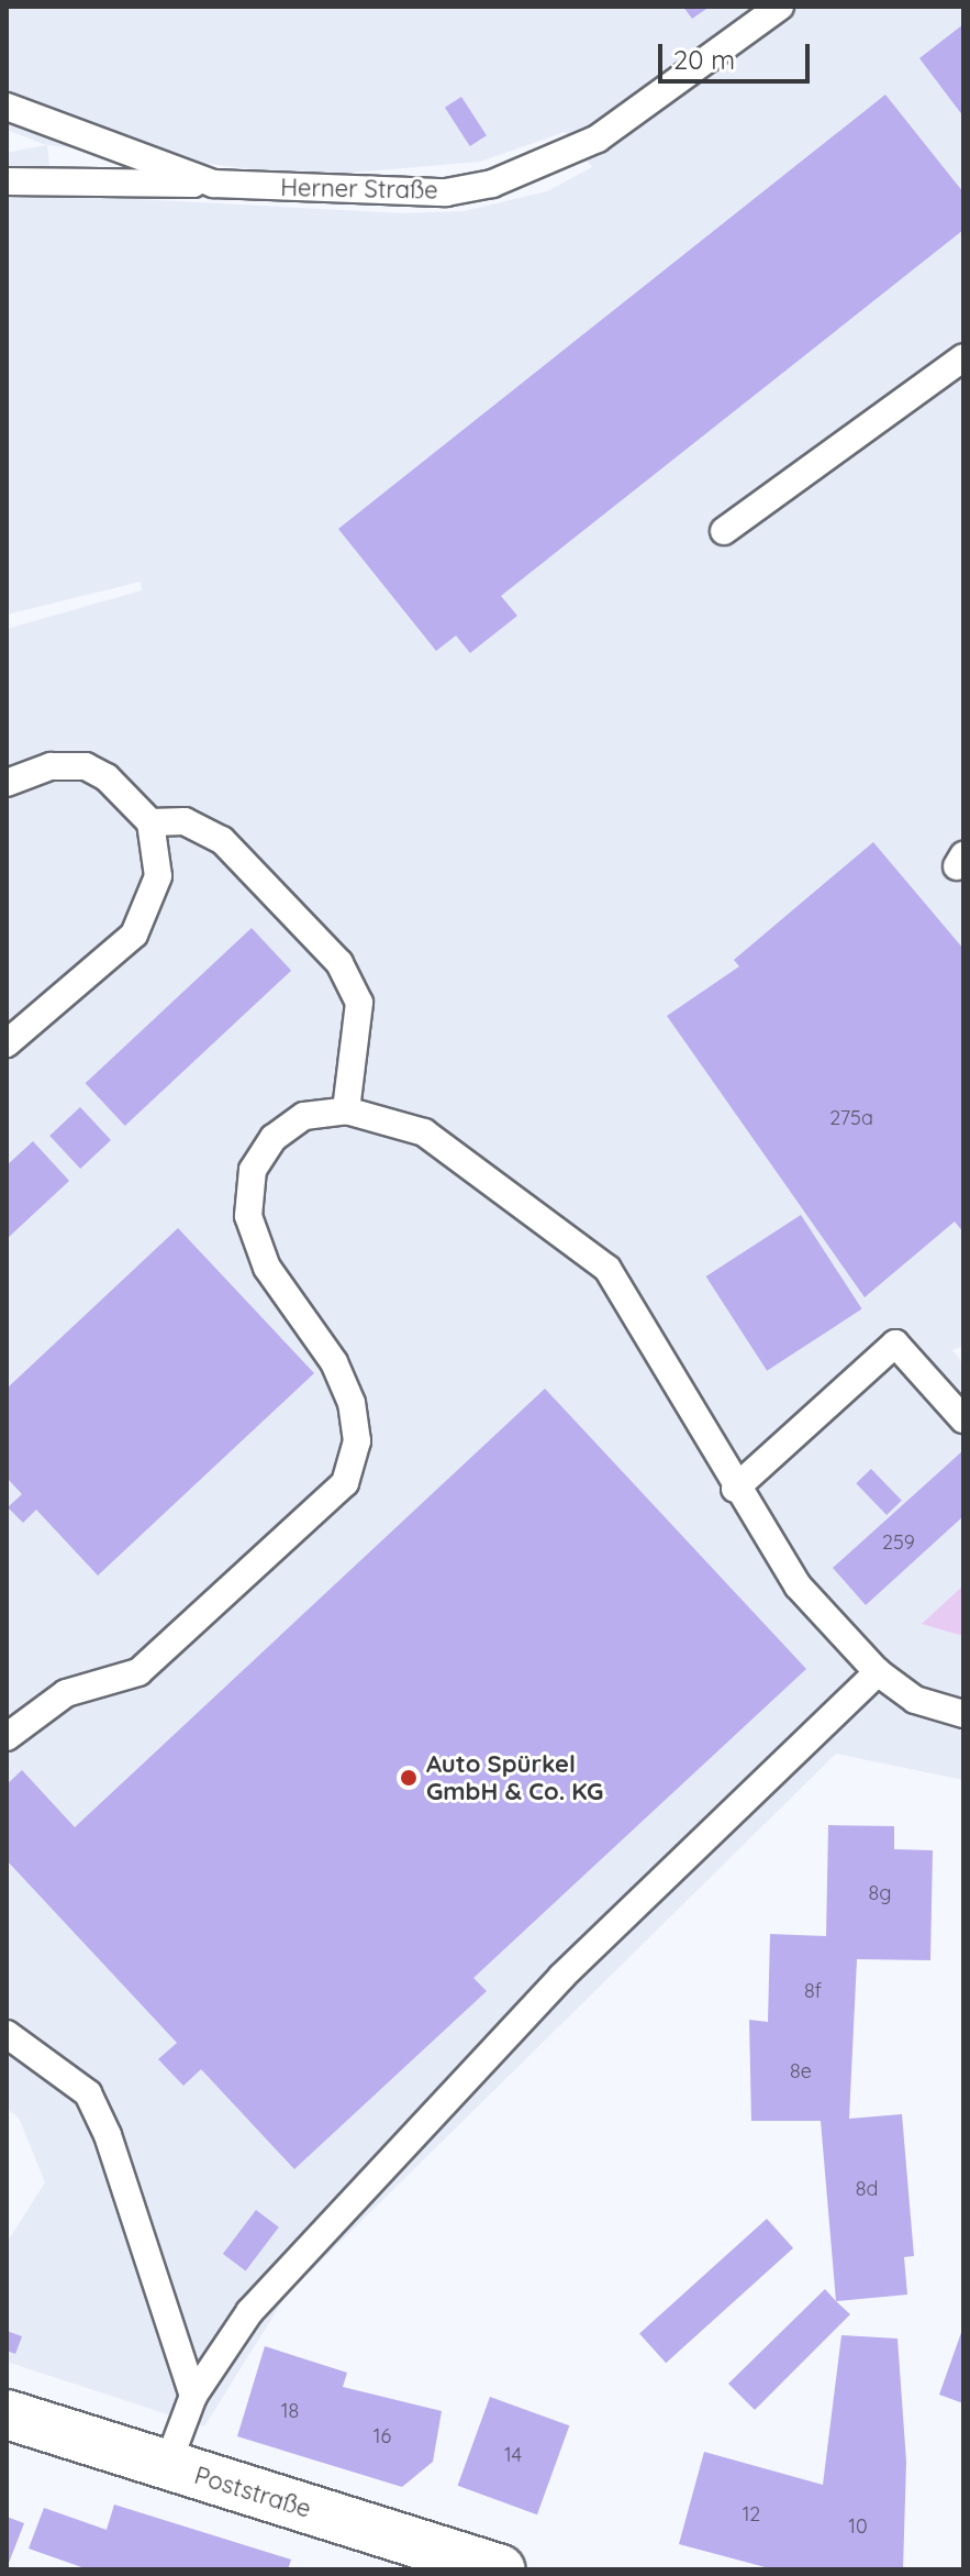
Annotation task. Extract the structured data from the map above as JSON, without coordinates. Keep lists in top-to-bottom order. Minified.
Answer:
{"streets":{"street":["Poststraße"],"lane":["Herner Straße"]},"places":["Auto Spürkel GmbH & Co. KG"],"house_numbers":["275a","259","8g","8f","8e","8d","18","16","14","12","10"],"scale_bar":"20 m"}
